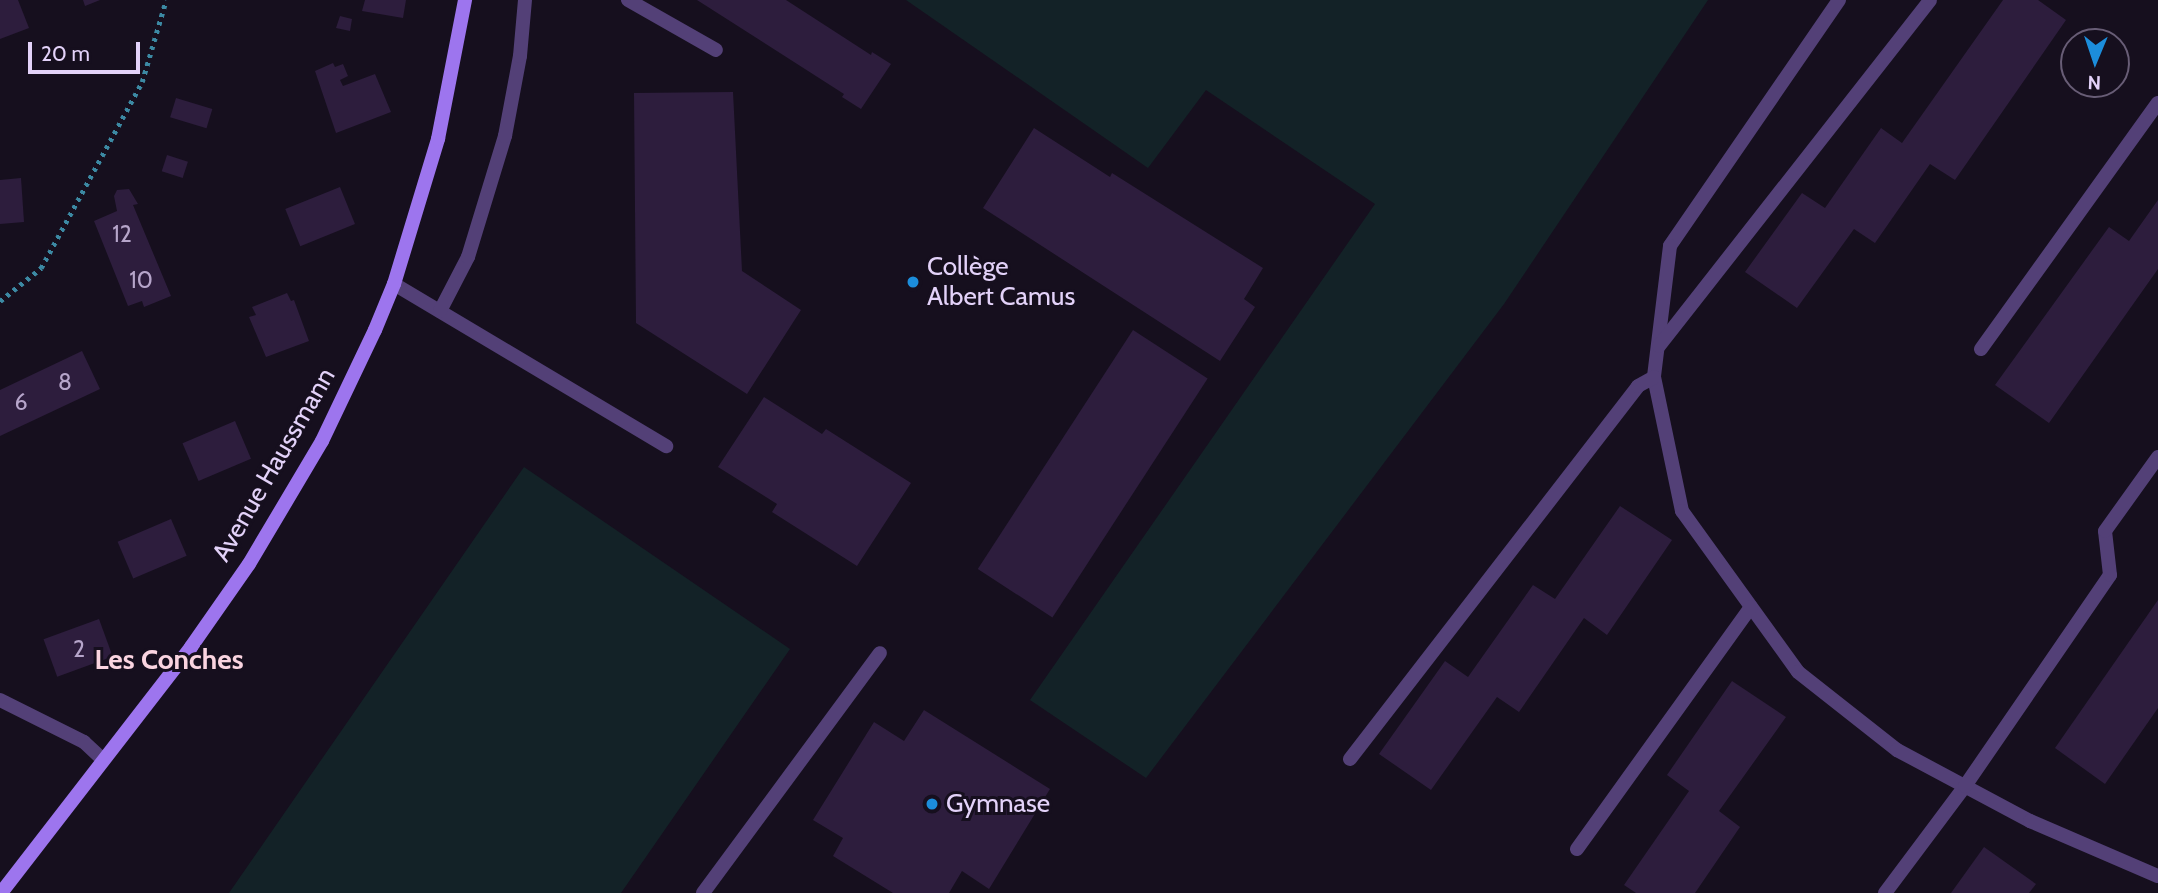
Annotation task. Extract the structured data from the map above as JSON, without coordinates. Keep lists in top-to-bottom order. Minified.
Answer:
{"streets":{"street":["Avenue Haussmann"]},"districts":["Les Conches"],"places":["Collège Albert Camus","Gymnase"],"house_numbers":["12","10","8","6","2"],"scale_bar":"20 m","north":"bottom"}
